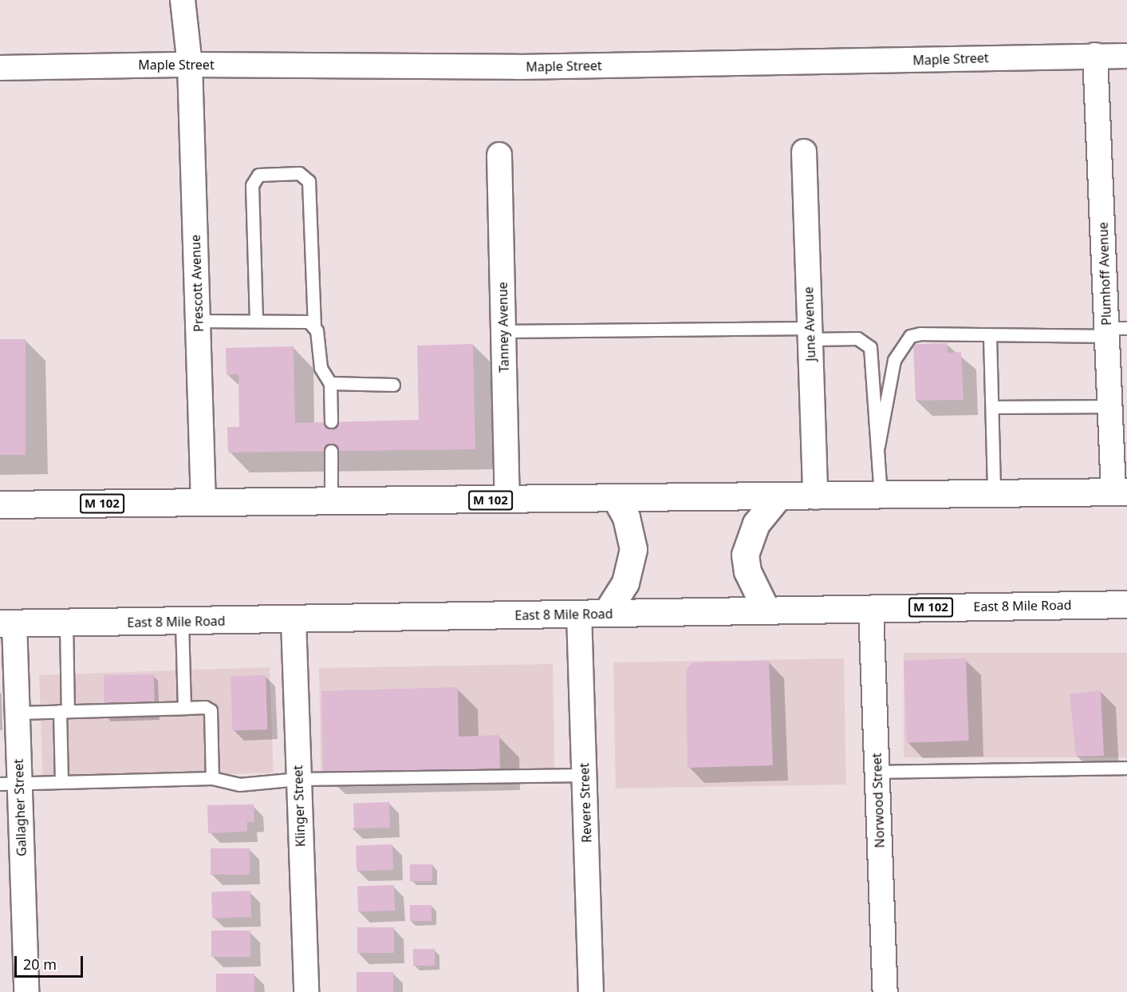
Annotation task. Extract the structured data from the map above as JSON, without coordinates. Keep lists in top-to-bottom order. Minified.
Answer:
{"streets":{"highway":["M 102","East 8 Mile Road"],"street":["Maple Street","Plumhoff Avenue","Prescott Avenue","June Avenue","Tanney Avenue","Norwood Street","Revere Street","Klinger Street","Gallagher Street"]},"crossings":[["Maple Street","Plumhoff Avenue"],["Maple Street","Prescott Avenue"],["Plumhoff Avenue","M 102"],["Prescott Avenue","M 102"],["June Avenue","M 102"],["Tanney Avenue","M 102"],["East 8 Mile Road","Norwood Street"],["East 8 Mile Road","Revere Street"],["East 8 Mile Road","Klinger Street"],["East 8 Mile Road","Gallagher Street"]],"scale_bar":"20 m"}
